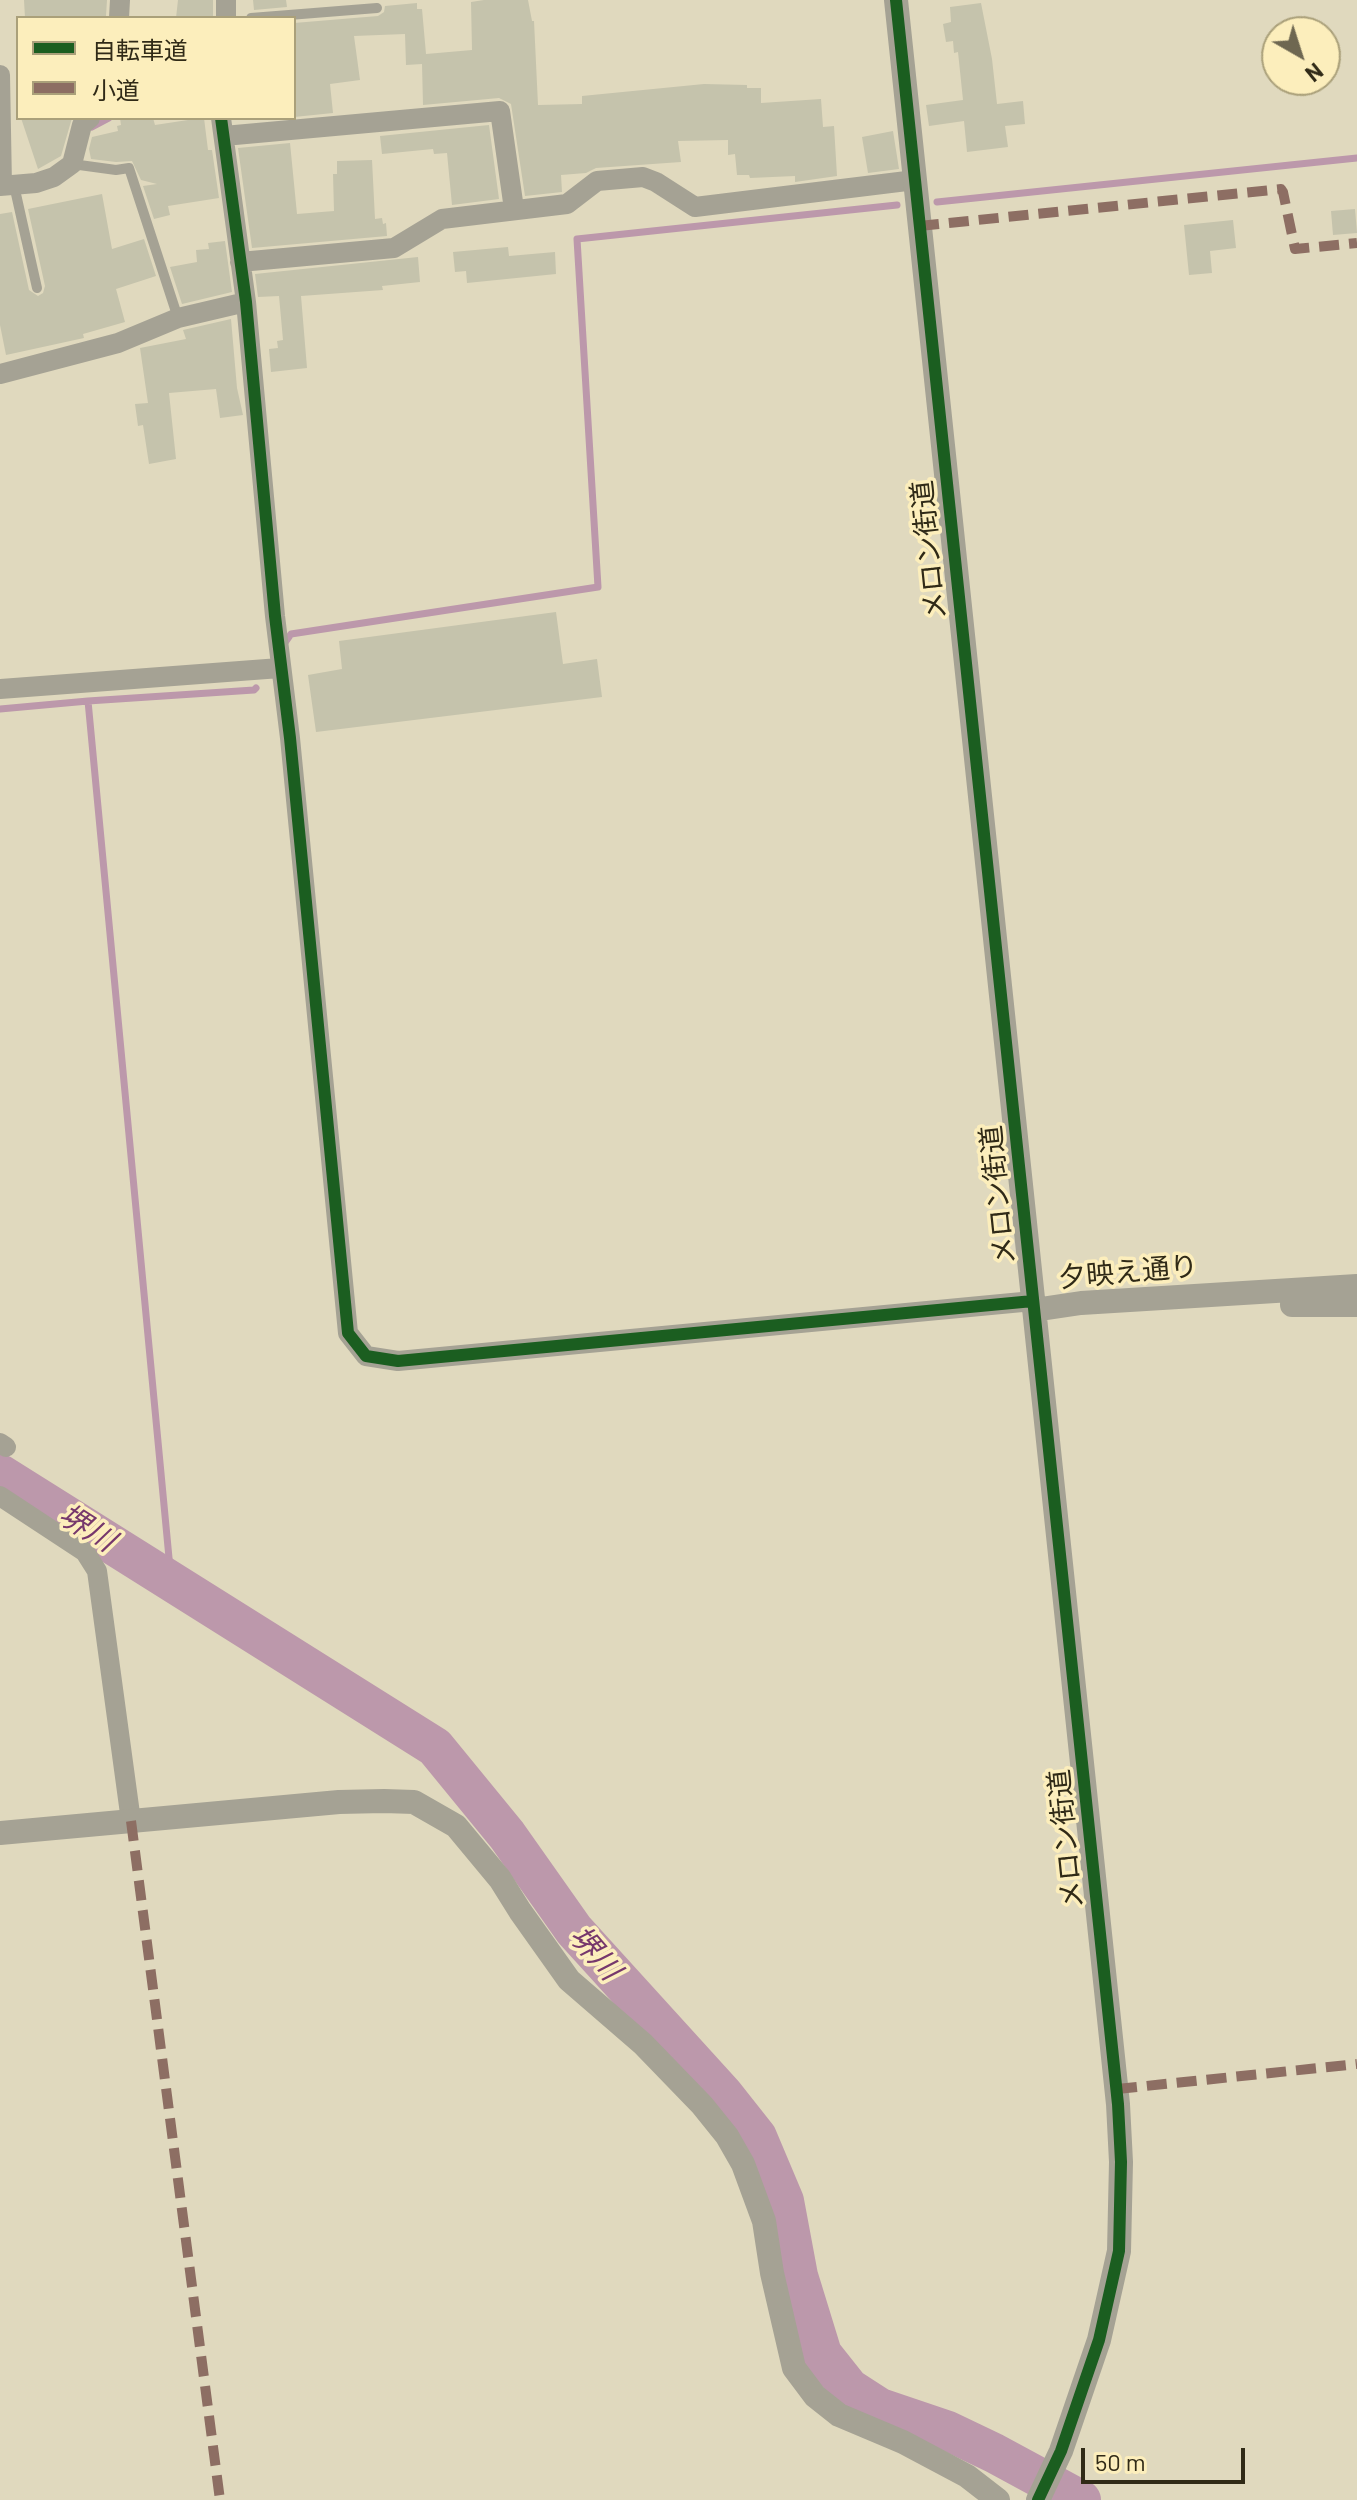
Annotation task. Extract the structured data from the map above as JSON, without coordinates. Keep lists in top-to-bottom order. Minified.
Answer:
{"streets":{"street":["メロン街道","夕映え通り"]},"crossings":[["メロン街道","夕映え通り"]],"water":["堺川"],"legend":["自転車道","小道"],"scale_bar":"50 m","north":"bottom right"}
